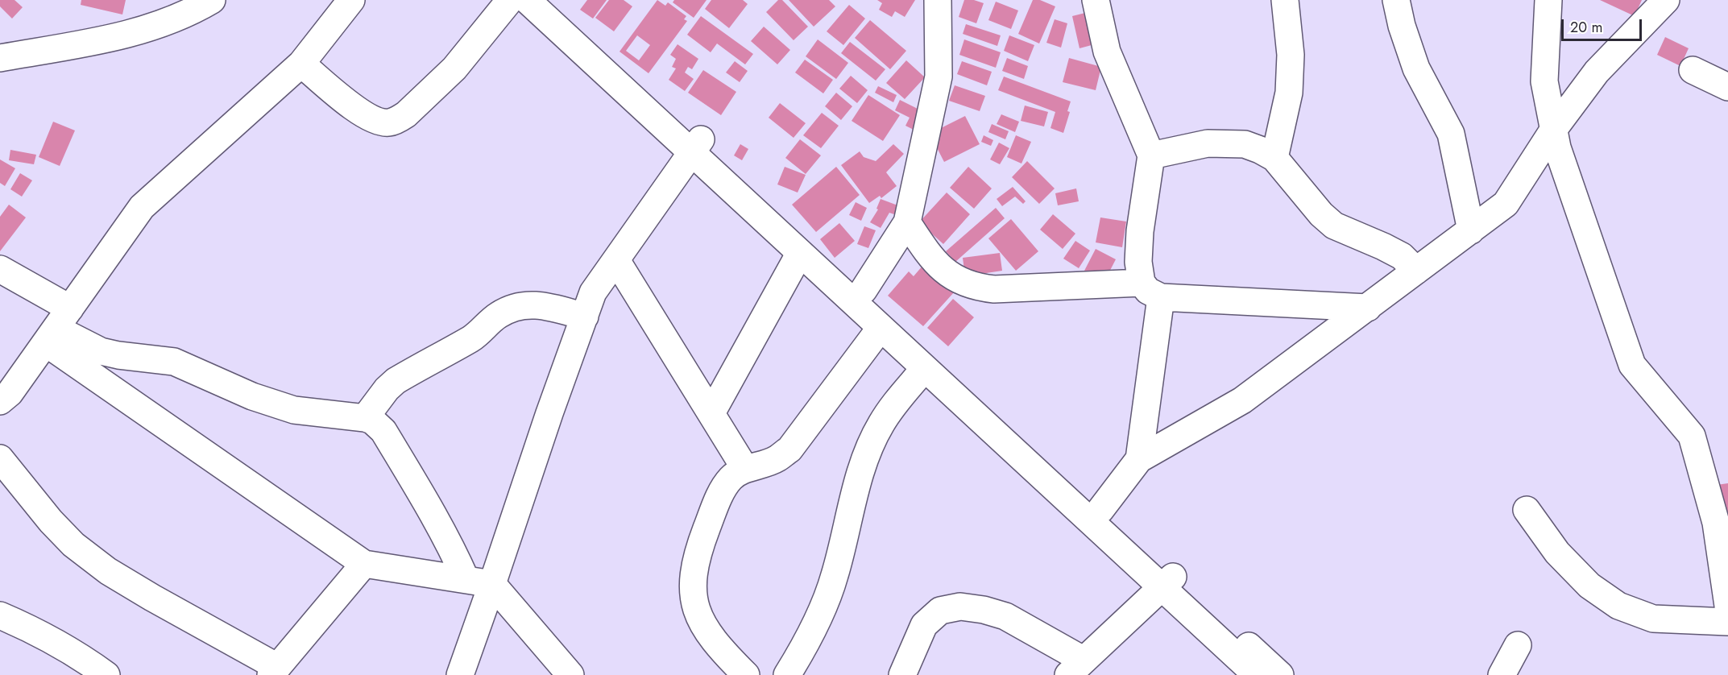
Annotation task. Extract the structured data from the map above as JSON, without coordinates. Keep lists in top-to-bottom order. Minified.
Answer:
{"scale_bar":"20 m"}
